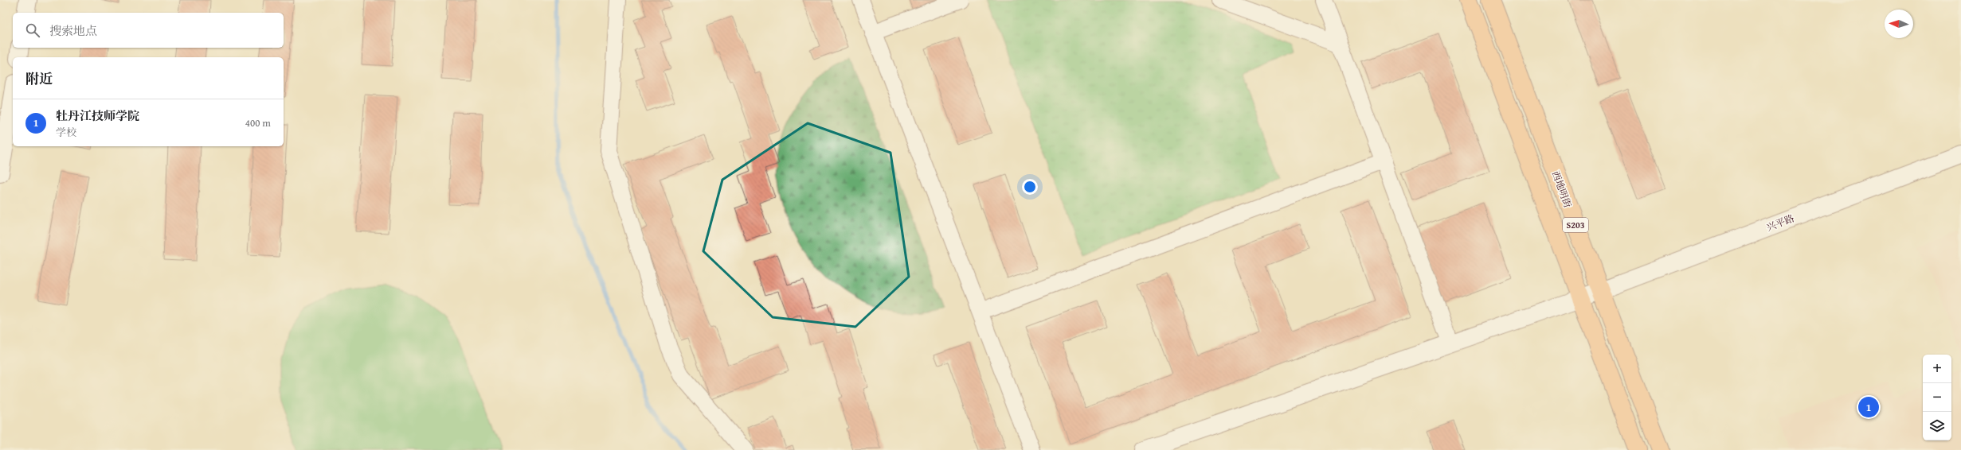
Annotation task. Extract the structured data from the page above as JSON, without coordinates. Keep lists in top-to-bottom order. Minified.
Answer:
{"streets":{"main road":["西地明街","S203"],"street":["兴平路"]},"crossings":[["西地明街","兴平路"],["兴平路","S203"]],"north":"left","page":{"search":"搜索地点","heading":"附近","list":[{"mark":"1","name":"牡丹江技师学院","note":"学校","value":"400 m"}],"map_buttons":["+","−"],"pins":"1"}}
